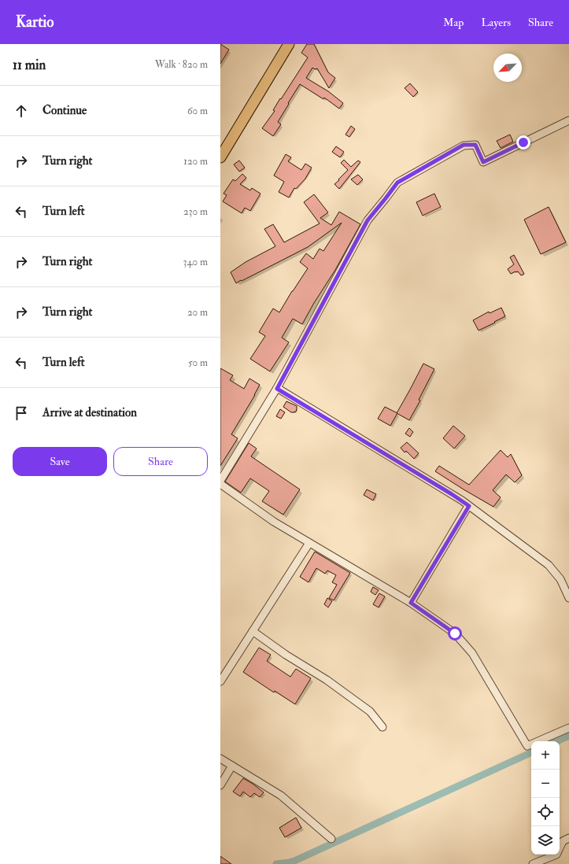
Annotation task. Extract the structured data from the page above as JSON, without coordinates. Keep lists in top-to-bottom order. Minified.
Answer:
{"north":"bottom left","page":{"header":"Kartio","nav":["Map","Layers","Share"],"heading":["11 min","Walk · 820 m"],"list":[["Continue","60 m"],["Turn right","120 m"],["Turn left","230 m"],["Turn right","340 m"],["Turn right","20 m"],["Turn left","50 m"],"Arrive at destination"],"buttons":["Save","Share"],"map_buttons":["+","−"]}}
